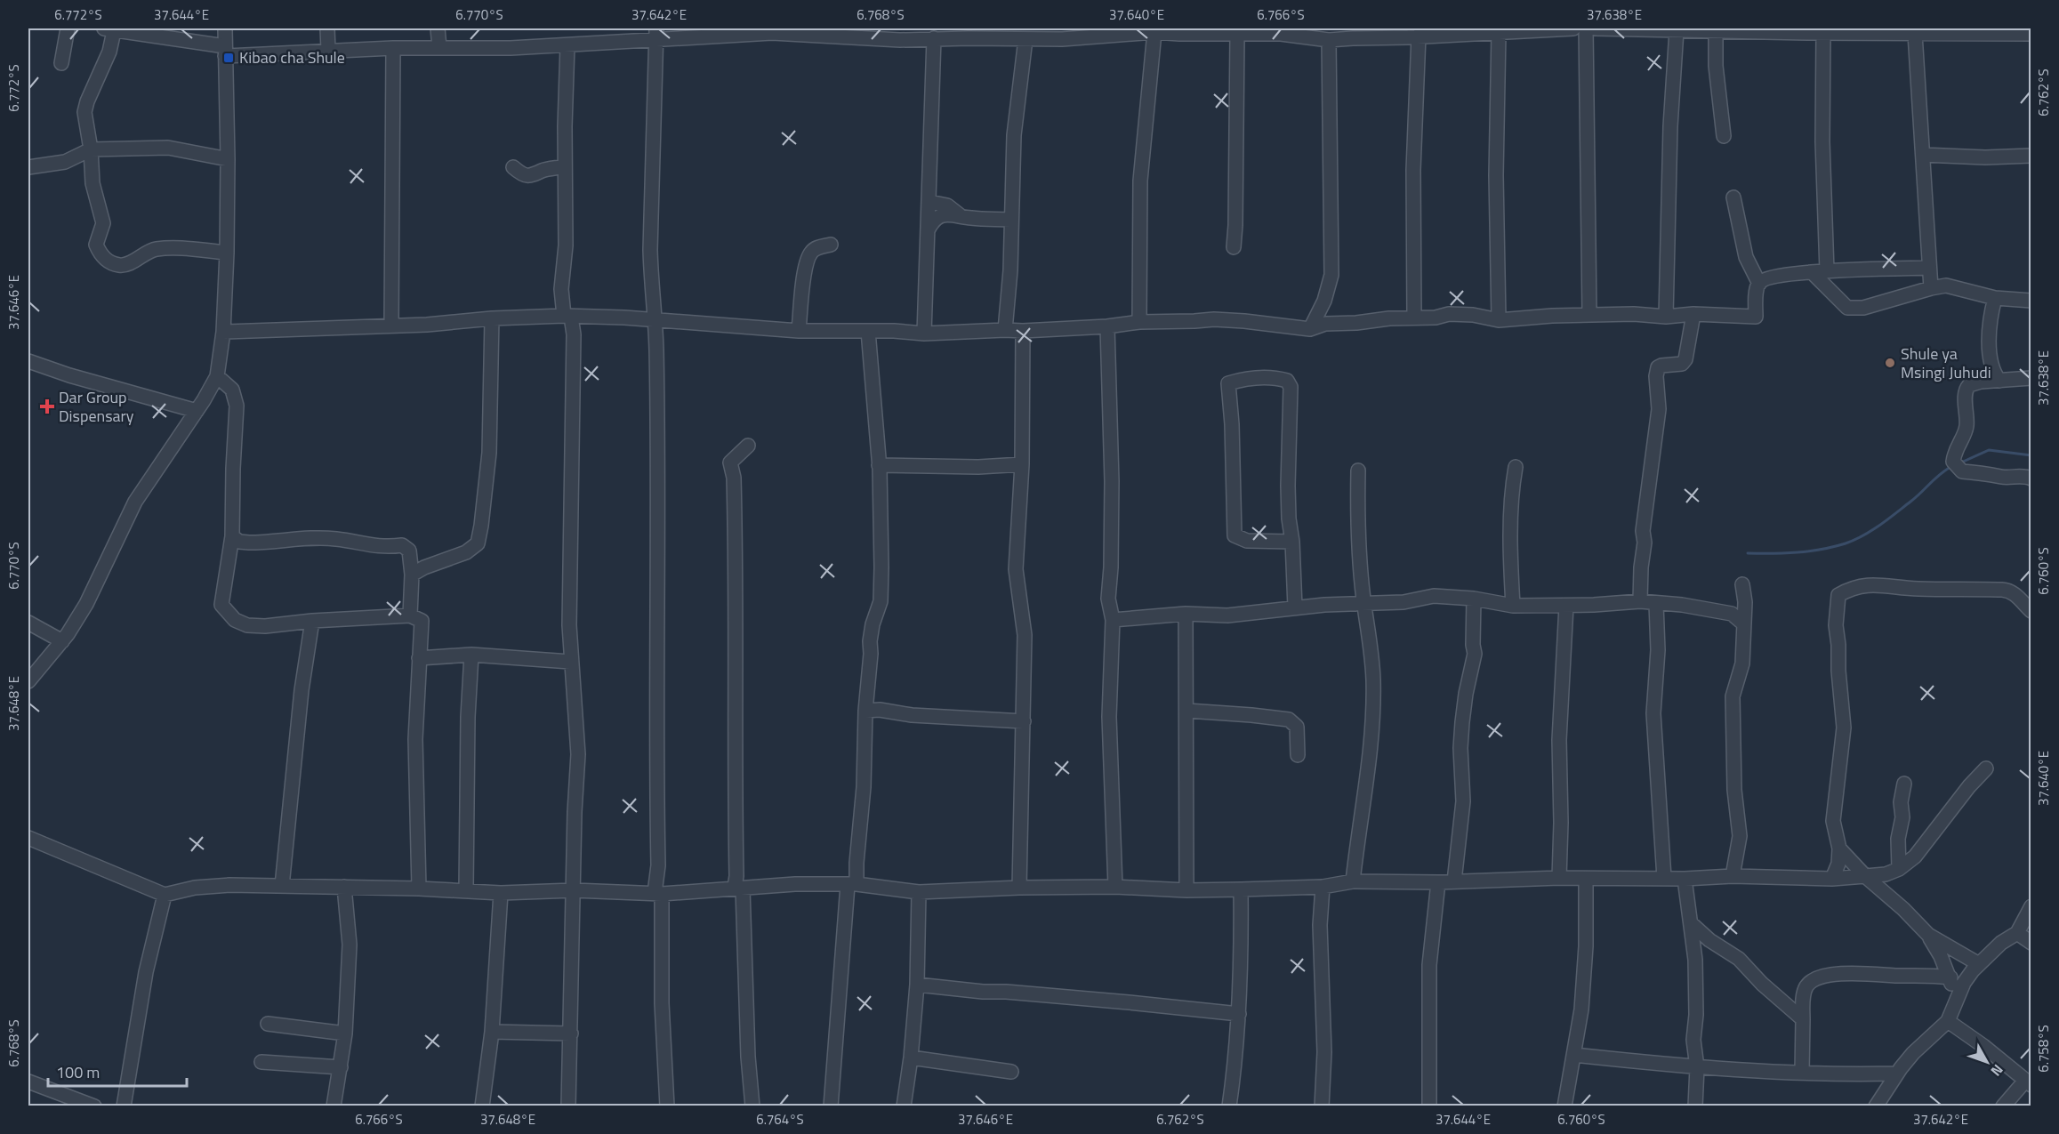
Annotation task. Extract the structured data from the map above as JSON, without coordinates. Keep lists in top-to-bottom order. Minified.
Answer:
{"places":{"transit":["Kibao cha Shule"],"other":["Shule ya Msingi Juhudi"],"health":["Dar Group Dispensary"]},"scale_bar":"100 m","north":"bottom right","coordinates":["6.772°S","37.644°E","6.770°S","37.642°E","6.768°S","37.640°E","6.766°S","37.638°E","6.762°S","37.646°E","6.760°S","37.648°E","6.758°S","6.764°S"]}
